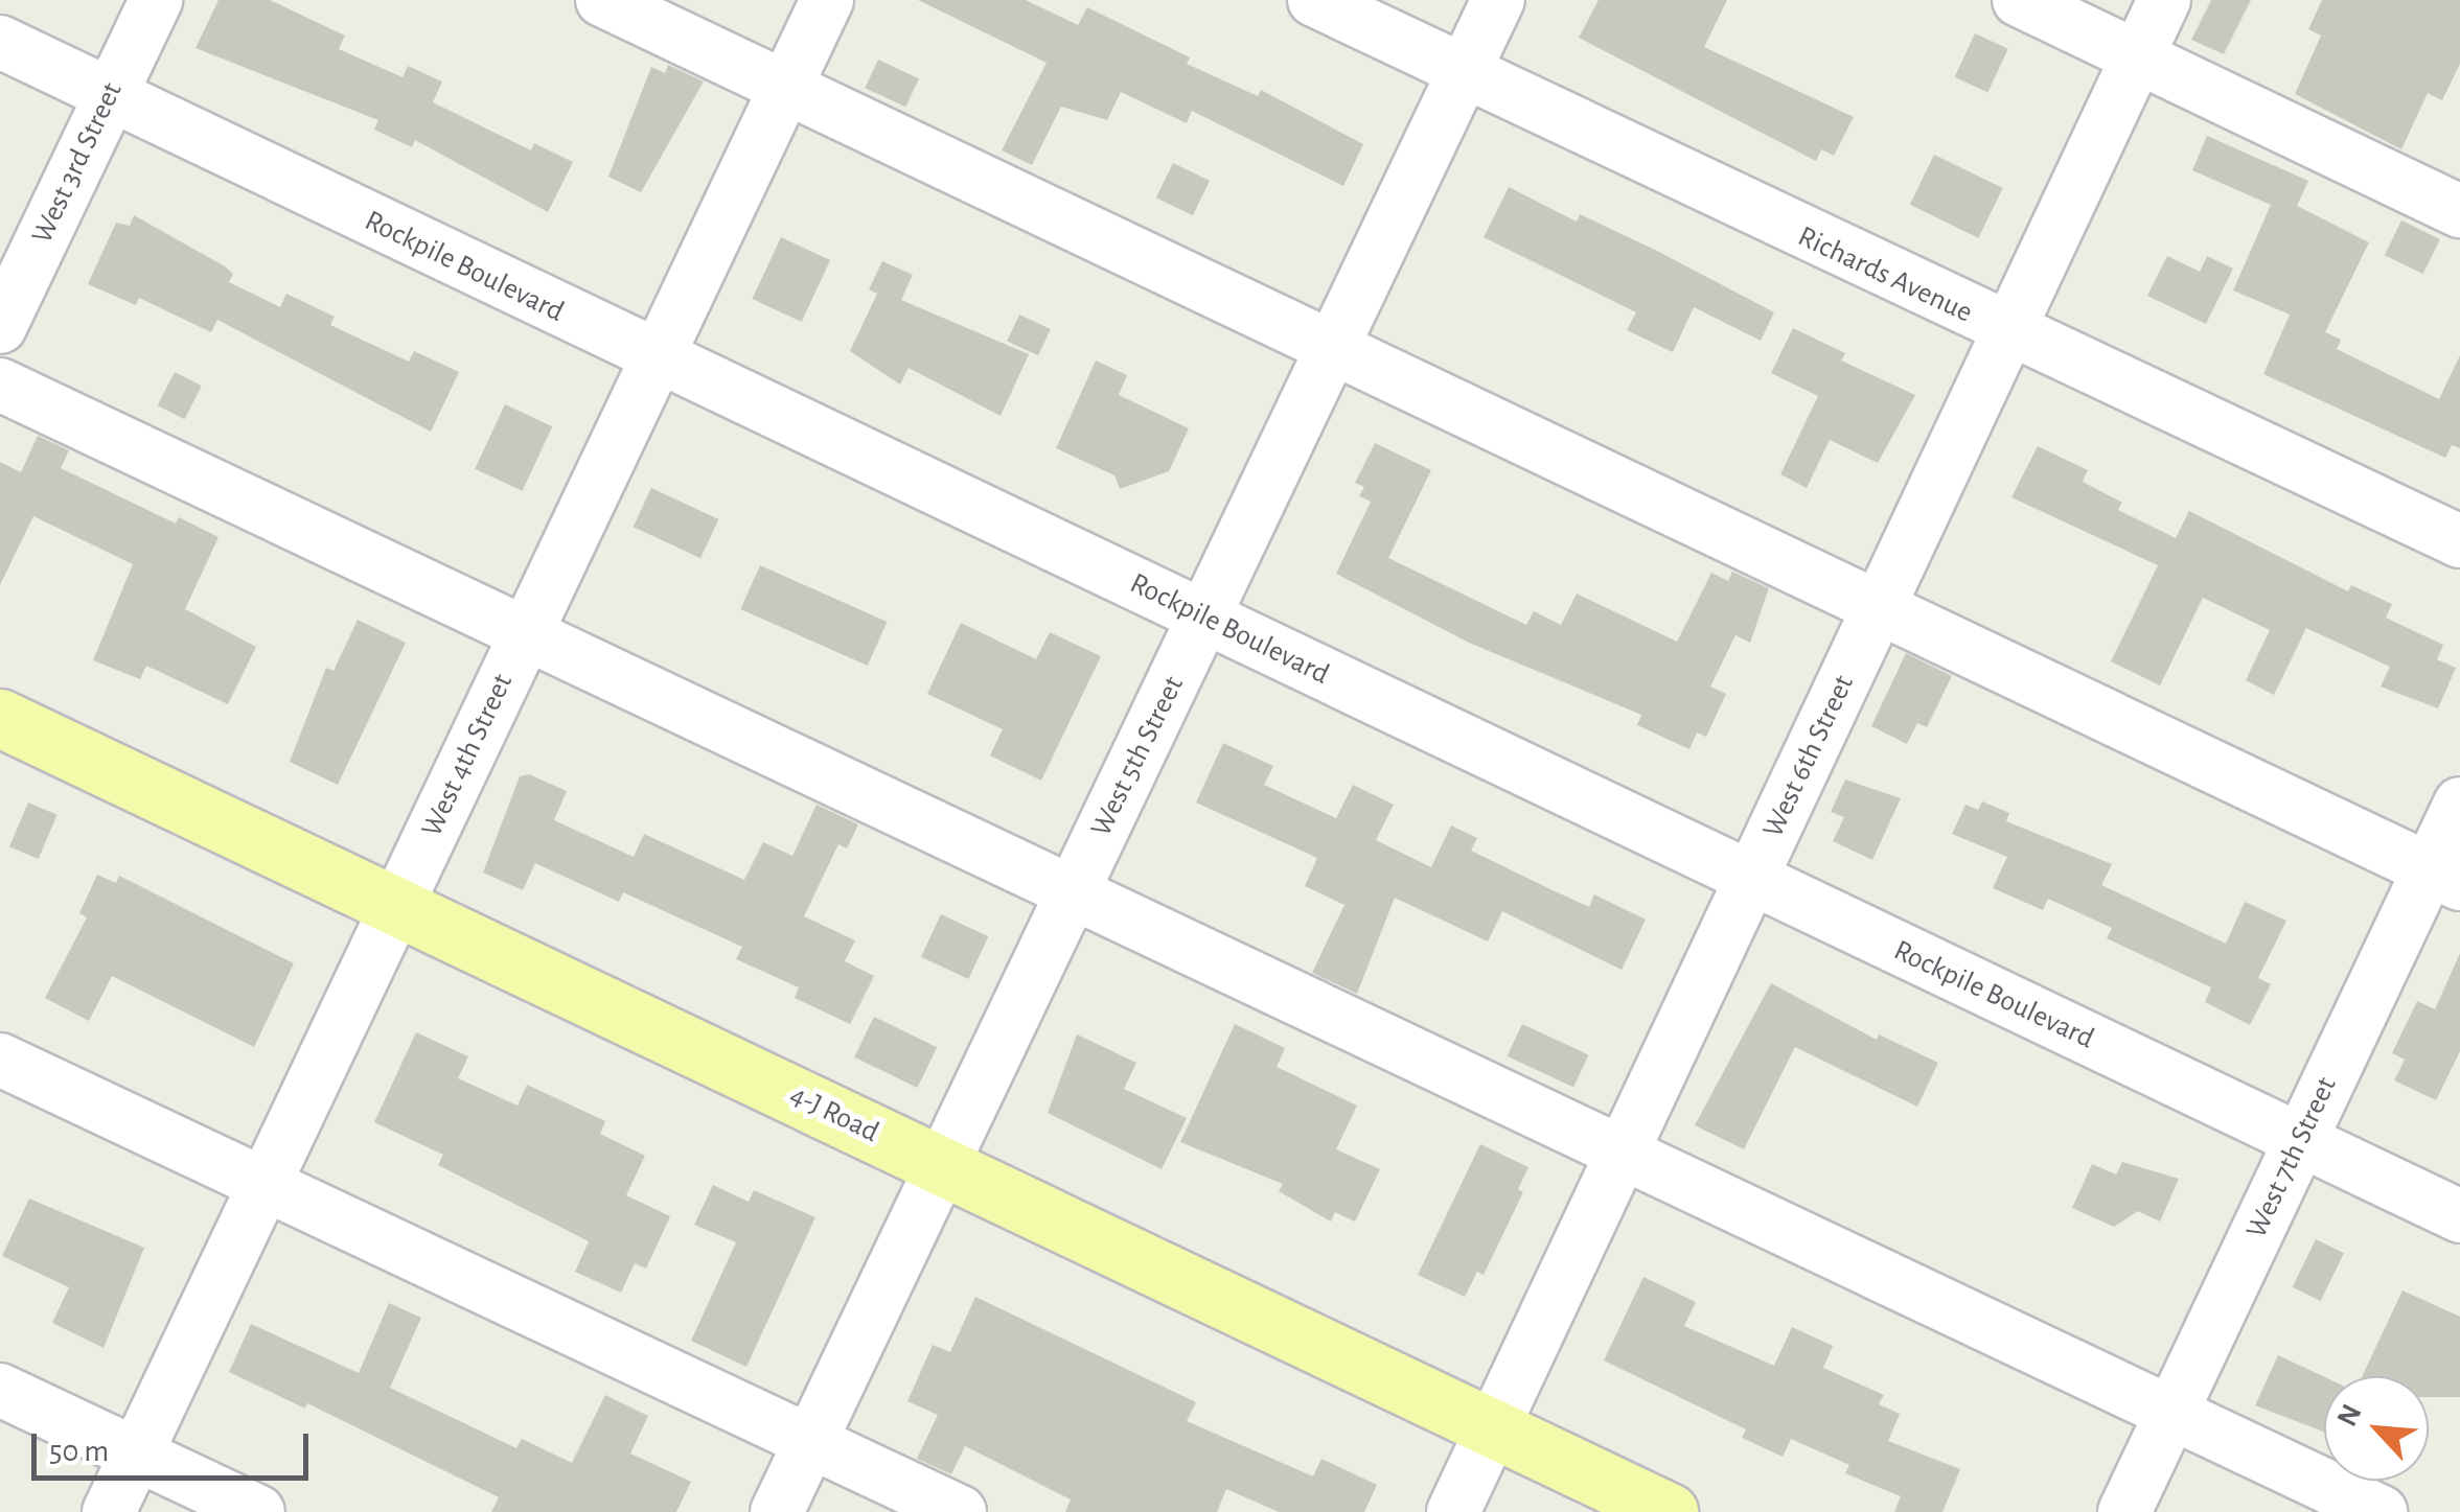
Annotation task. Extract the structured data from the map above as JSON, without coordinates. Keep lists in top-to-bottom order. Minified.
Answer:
{"streets":{"main road":["4-J Road"],"street":["West 3rd Street","Rockpile Boulevard","Richards Avenue","West 4th Street","West 5th Street","West 6th Street","West 7th Street"]},"crossings":[["West 3rd Street","Rockpile Boulevard"],["Rockpile Boulevard","West 4th Street"],["Rockpile Boulevard","West 5th Street"],["Rockpile Boulevard","West 6th Street"],["Rockpile Boulevard","West 7th Street"],["Richards Avenue","West 5th Street"],["Richards Avenue","West 6th Street"],["West 4th Street","4-J Road"],["West 5th Street","4-J Road"],["West 6th Street","4-J Road"]],"scale_bar":"50 m","north":"top left"}
